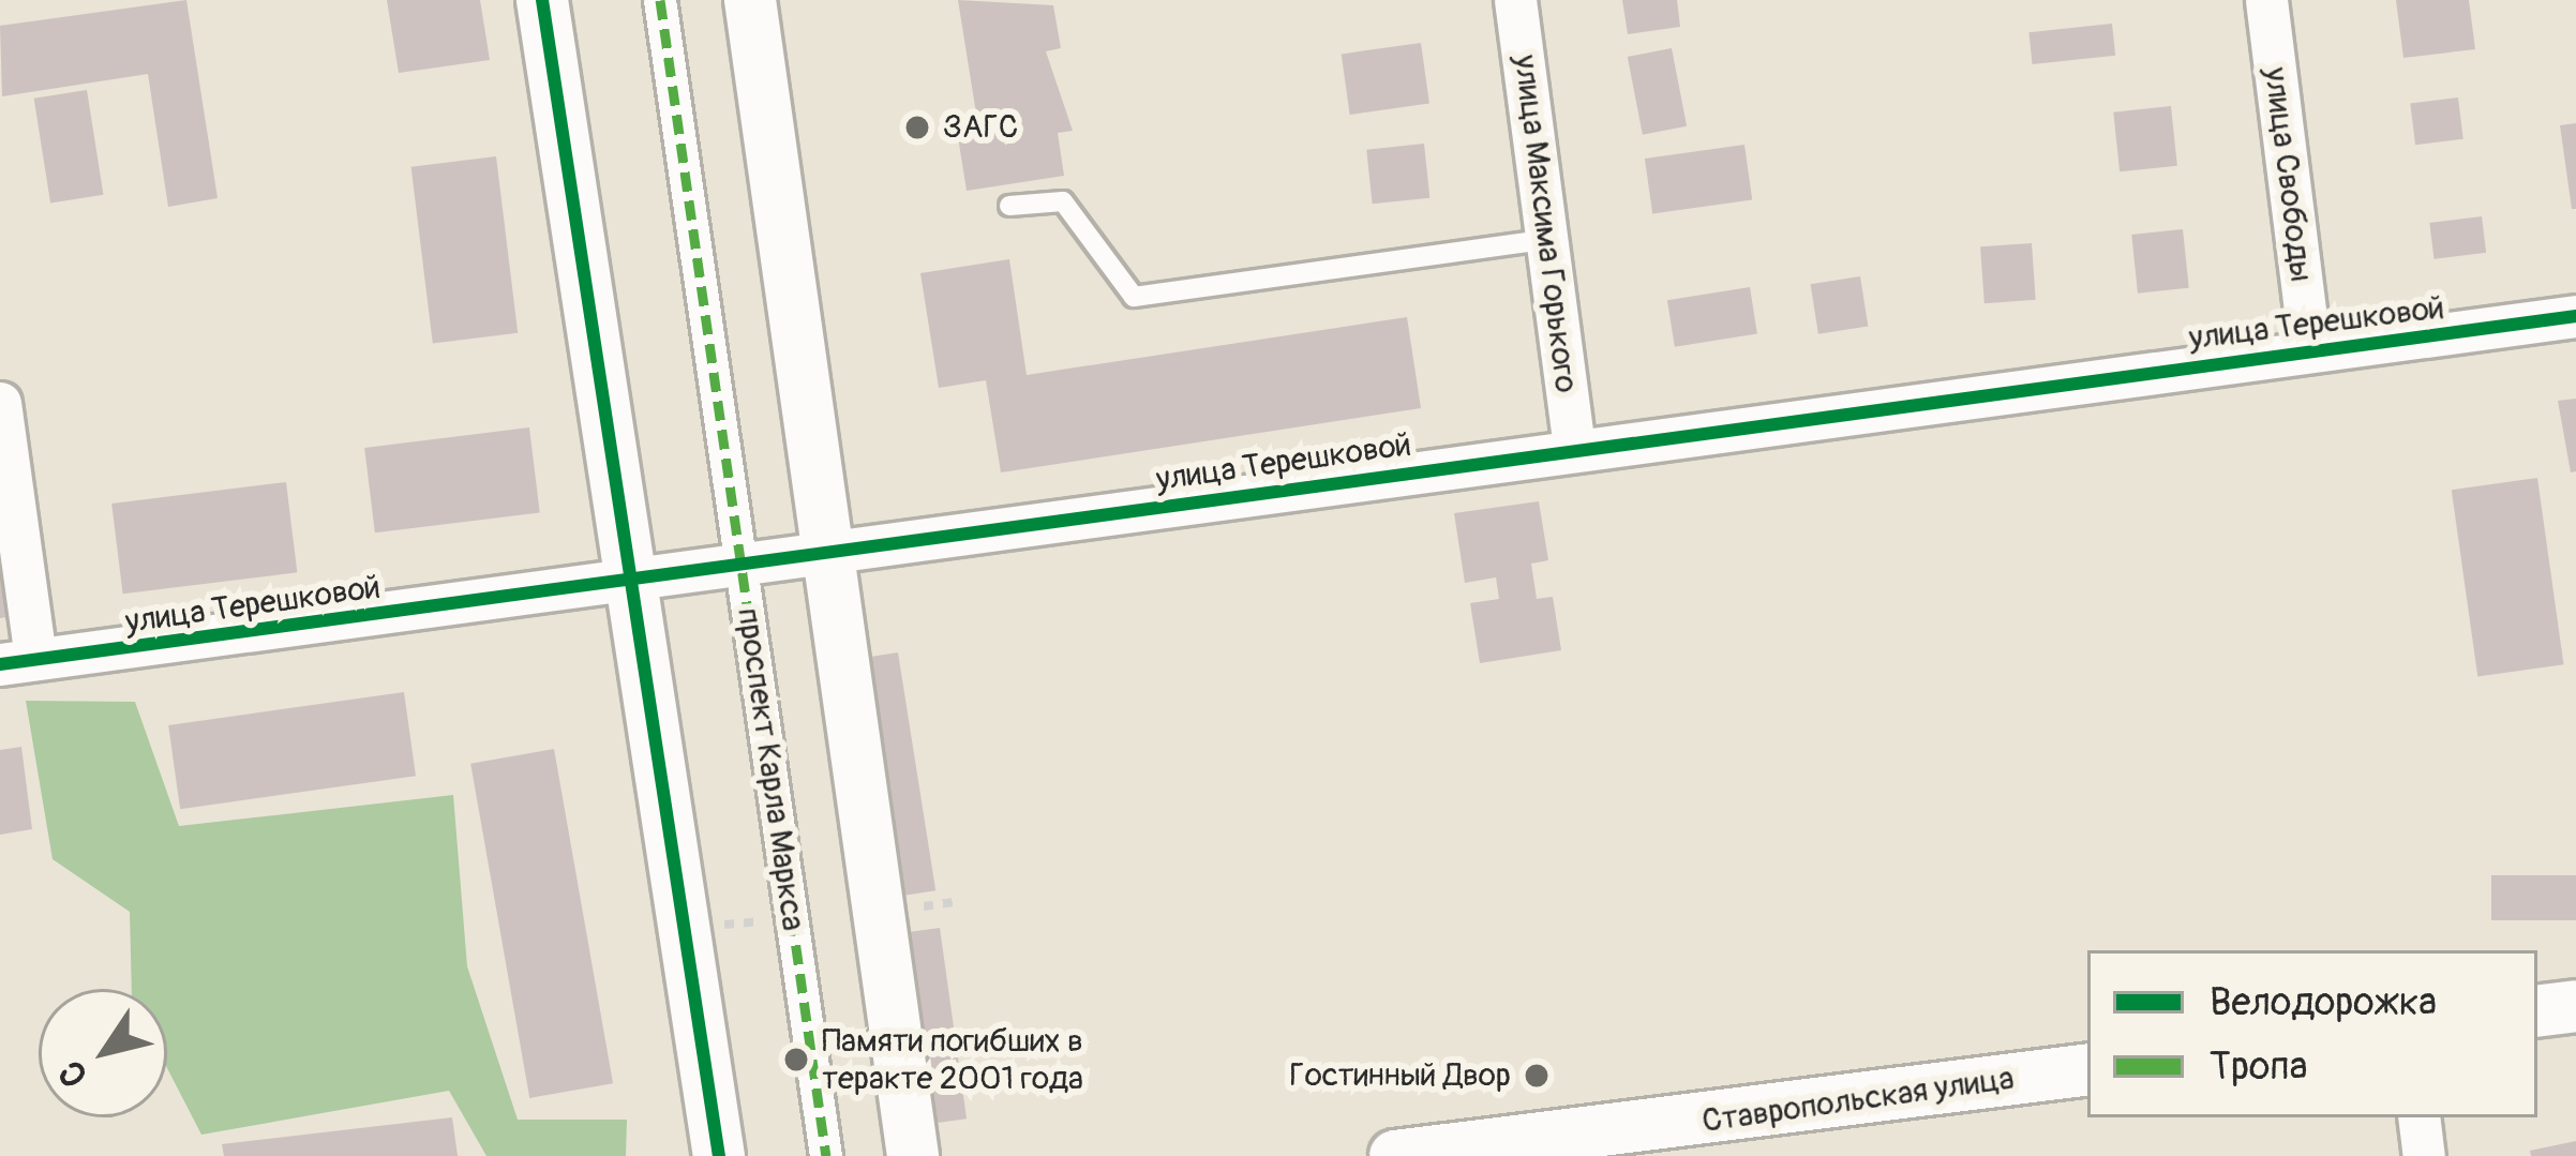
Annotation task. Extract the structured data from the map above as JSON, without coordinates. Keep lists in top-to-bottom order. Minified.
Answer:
{"streets":{"street":["улица Свободы","улица Максима Горького","улица Терешковой","проспект Карла Маркса","Ставропольская улица"]},"crossings":[["улица Свободы","улица Терешковой"],["улица Максима Горького","улица Терешковой"],["улица Терешковой","проспект Карла Маркса"]],"places":["ЗАГС","Памяти погибших в теракте 2001 года","Гостинный Двор"],"legend":["Велодорожка","Тропа"],"north":"bottom left"}
